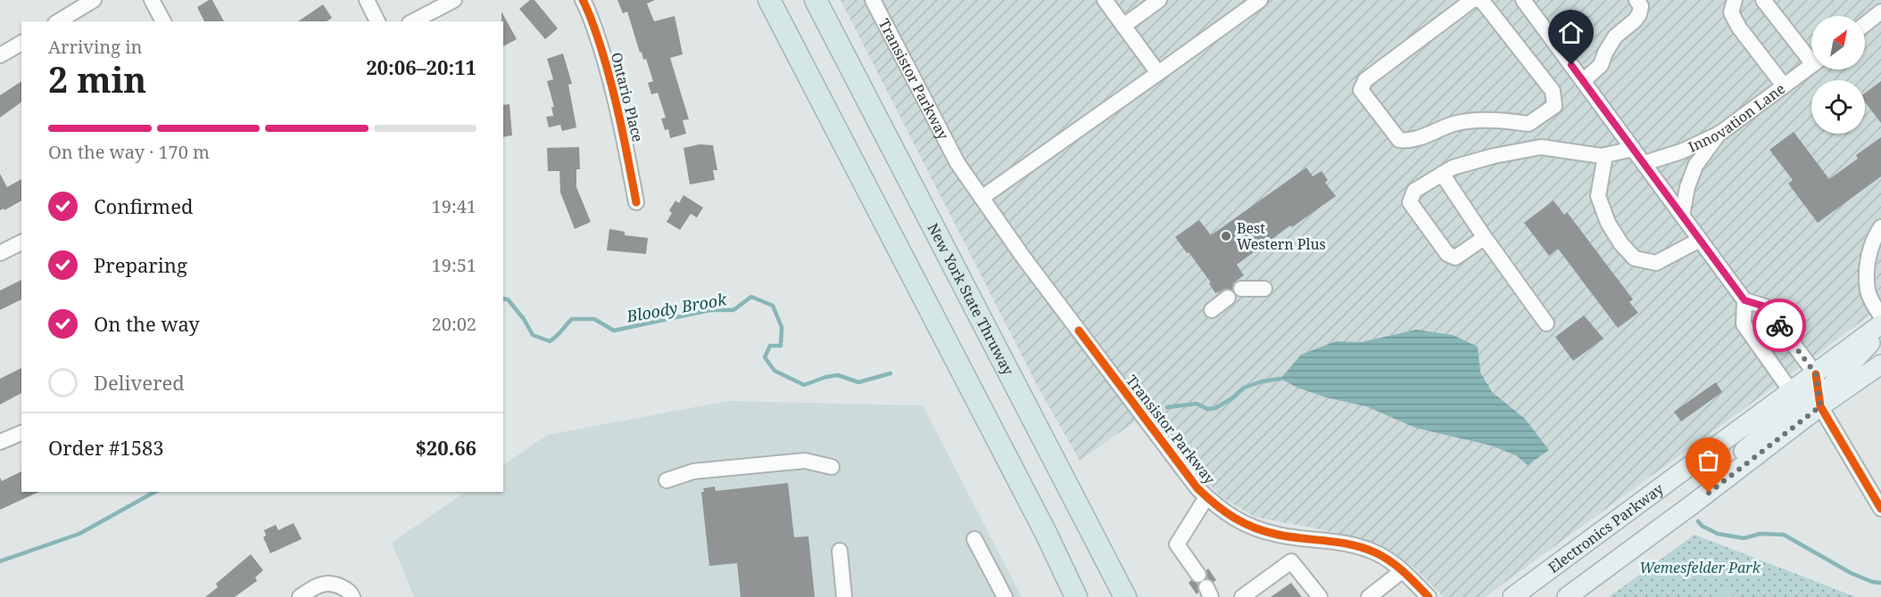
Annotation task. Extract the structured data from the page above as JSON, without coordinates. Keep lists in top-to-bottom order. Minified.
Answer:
{"streets":{"highway":["New York State Thruway"],"main road":["Electronics Parkway"],"street":["Transistor Parkway","Ontario Place","Innovation Lane"]},"water":["Bloody Brook"],"parks":["Wemesfelder Park"],"places":["Best Western Plus"],"north":"top right","page":{"heading":["2 min","Arriving in","20:06–20:11"],"panel":["Order #1583","$20.66"],"bar":"On the way · 170 m","list":[["Confirmed","19:41"],["Preparing","19:51"],["On the way","20:02"],"Delivered"]}}
